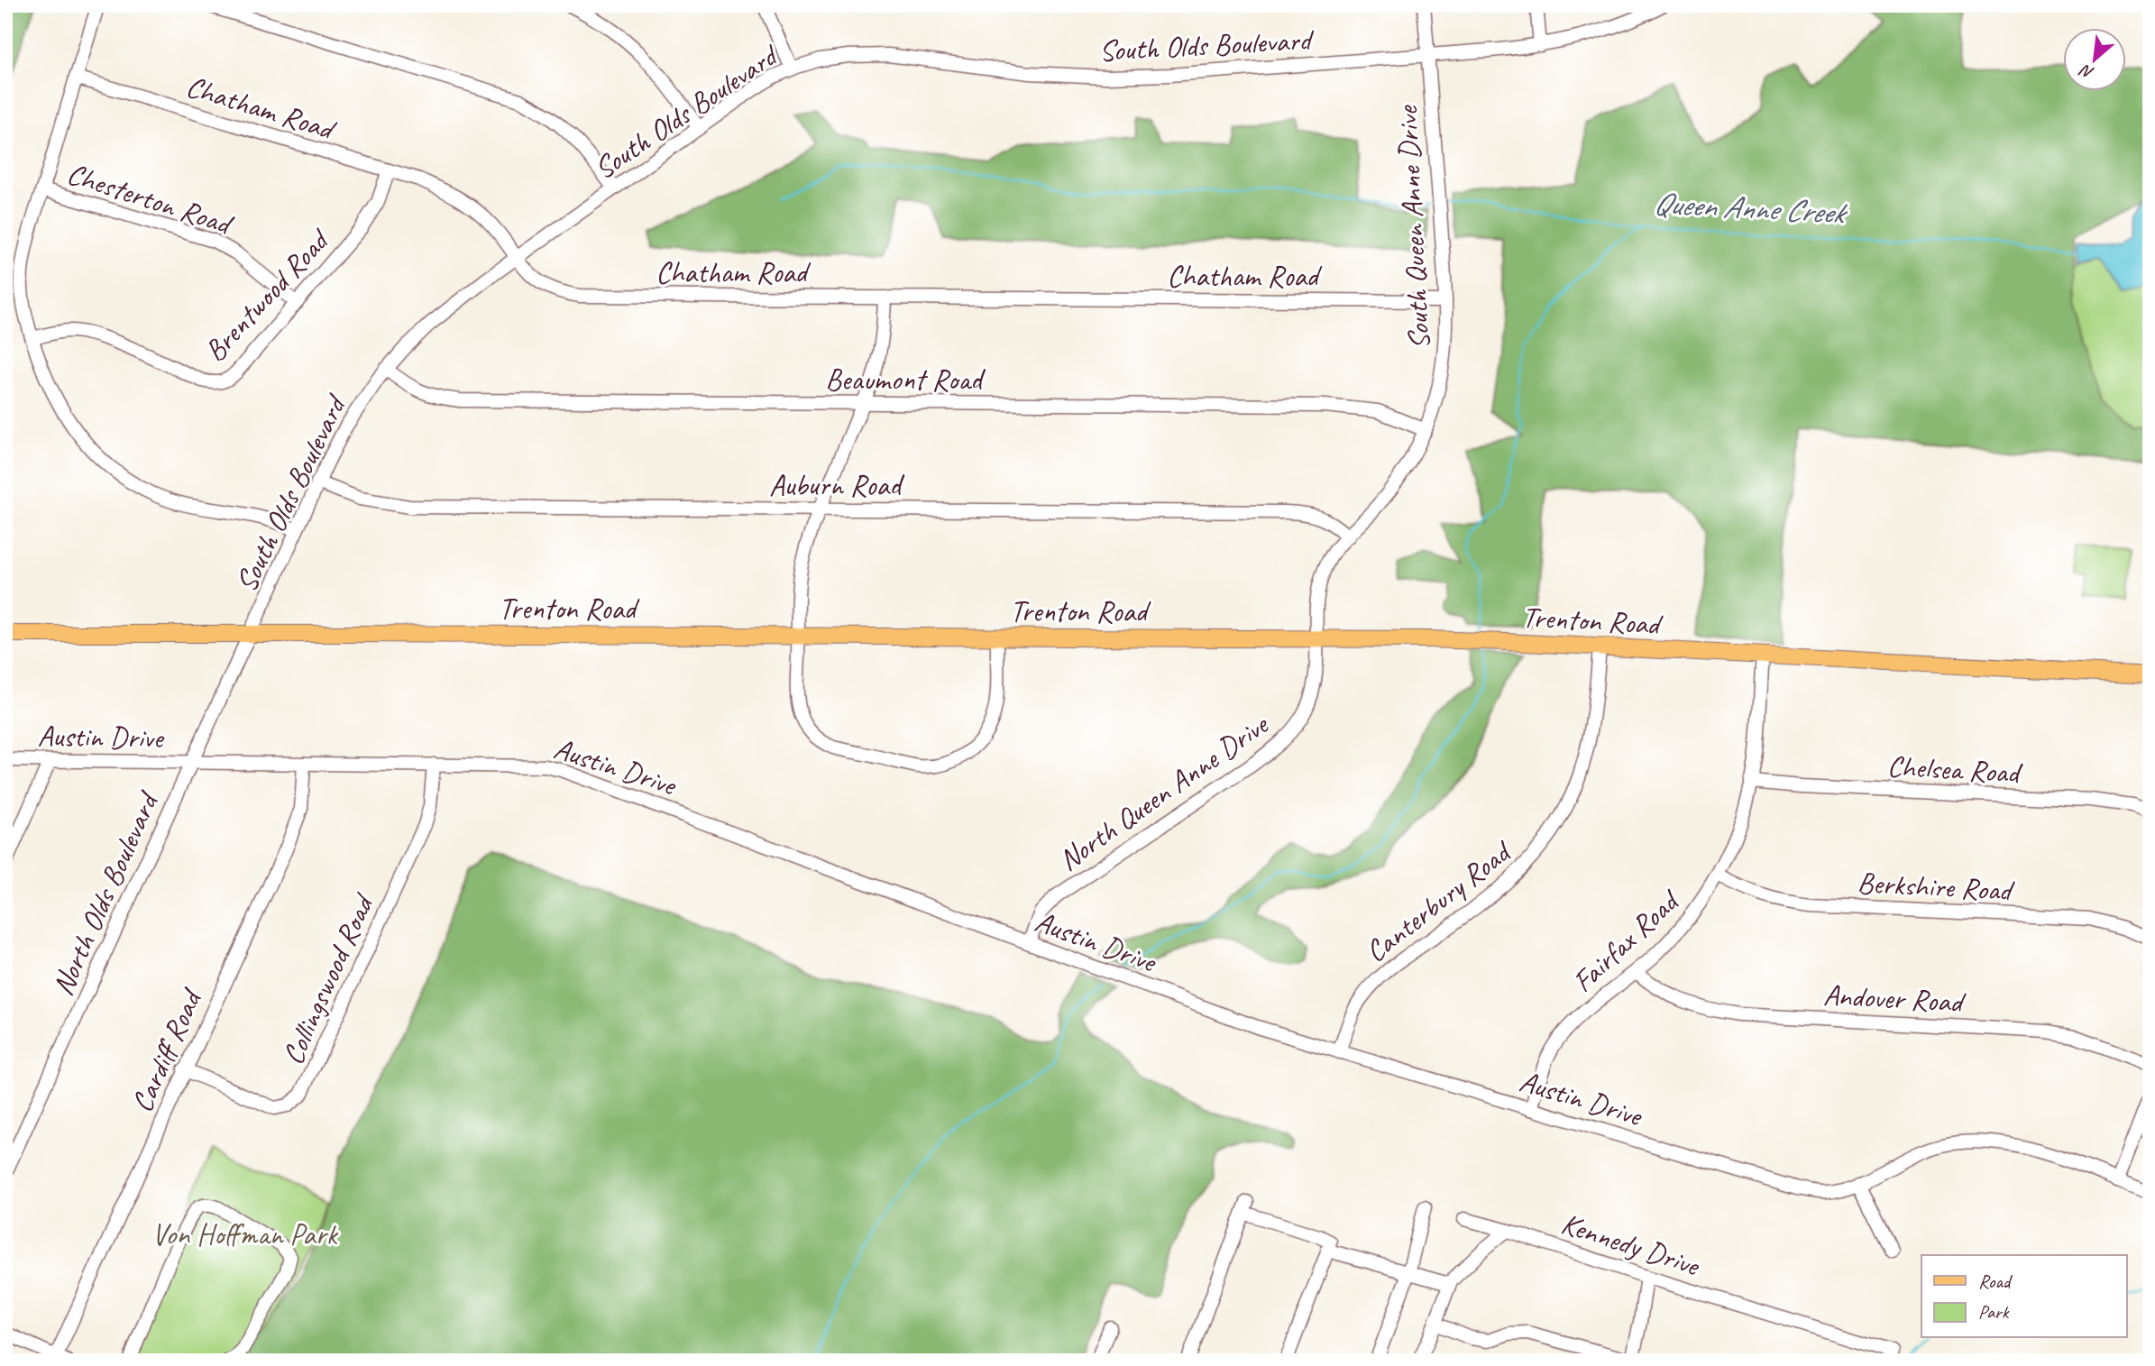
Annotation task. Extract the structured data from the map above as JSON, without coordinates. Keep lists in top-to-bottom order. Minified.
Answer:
{"streets":{"main road":["Trenton Road"],"street":["South Olds Boulevard","Chatham Road","Chesterton Road","South Queen Anne Drive","Brentwood Road","Beaumont Road","Auburn Road","Austin Drive","Chelsea Road","North Queen Anne Drive","Berkshire Road","North Olds Boulevard","Canterbury Road","Fairfax Road","Collingswood Road","Andover Road","Cardiff Road","Kennedy Drive"]},"crossings":[["South Olds Boulevard","Chatham Road"],["South Olds Boulevard","South Queen Anne Drive"],["South Olds Boulevard","Beaumont Road"],["South Olds Boulevard","Auburn Road"],["South Olds Boulevard","Trenton Road"],["South Olds Boulevard","North Olds Boulevard"],["Chatham Road","South Queen Anne Drive"],["Chatham Road","Brentwood Road"],["Chesterton Road","Brentwood Road"],["South Queen Anne Drive","Beaumont Road"],["South Queen Anne Drive","Auburn Road"],["South Queen Anne Drive","Trenton Road"],["South Queen Anne Drive","North Queen Anne Drive"],["Trenton Road","North Queen Anne Drive"],["Trenton Road","North Olds Boulevard"],["Trenton Road","Canterbury Road"],["Trenton Road","Fairfax Road"],["Austin Drive","North Queen Anne Drive"],["Austin Drive","North Olds Boulevard"],["Austin Drive","Canterbury Road"],["Austin Drive","Fairfax Road"],["Austin Drive","Collingswood Road"],["Austin Drive","Cardiff Road"],["Chelsea Road","Fairfax Road"],["Berkshire Road","Fairfax Road"],["Fairfax Road","Andover Road"],["Collingswood Road","Cardiff Road"]],"water":["Queen Anne Creek"],"parks":["Von Hoffman Park"],"legend":["Road","Park"],"north":"bottom left"}
